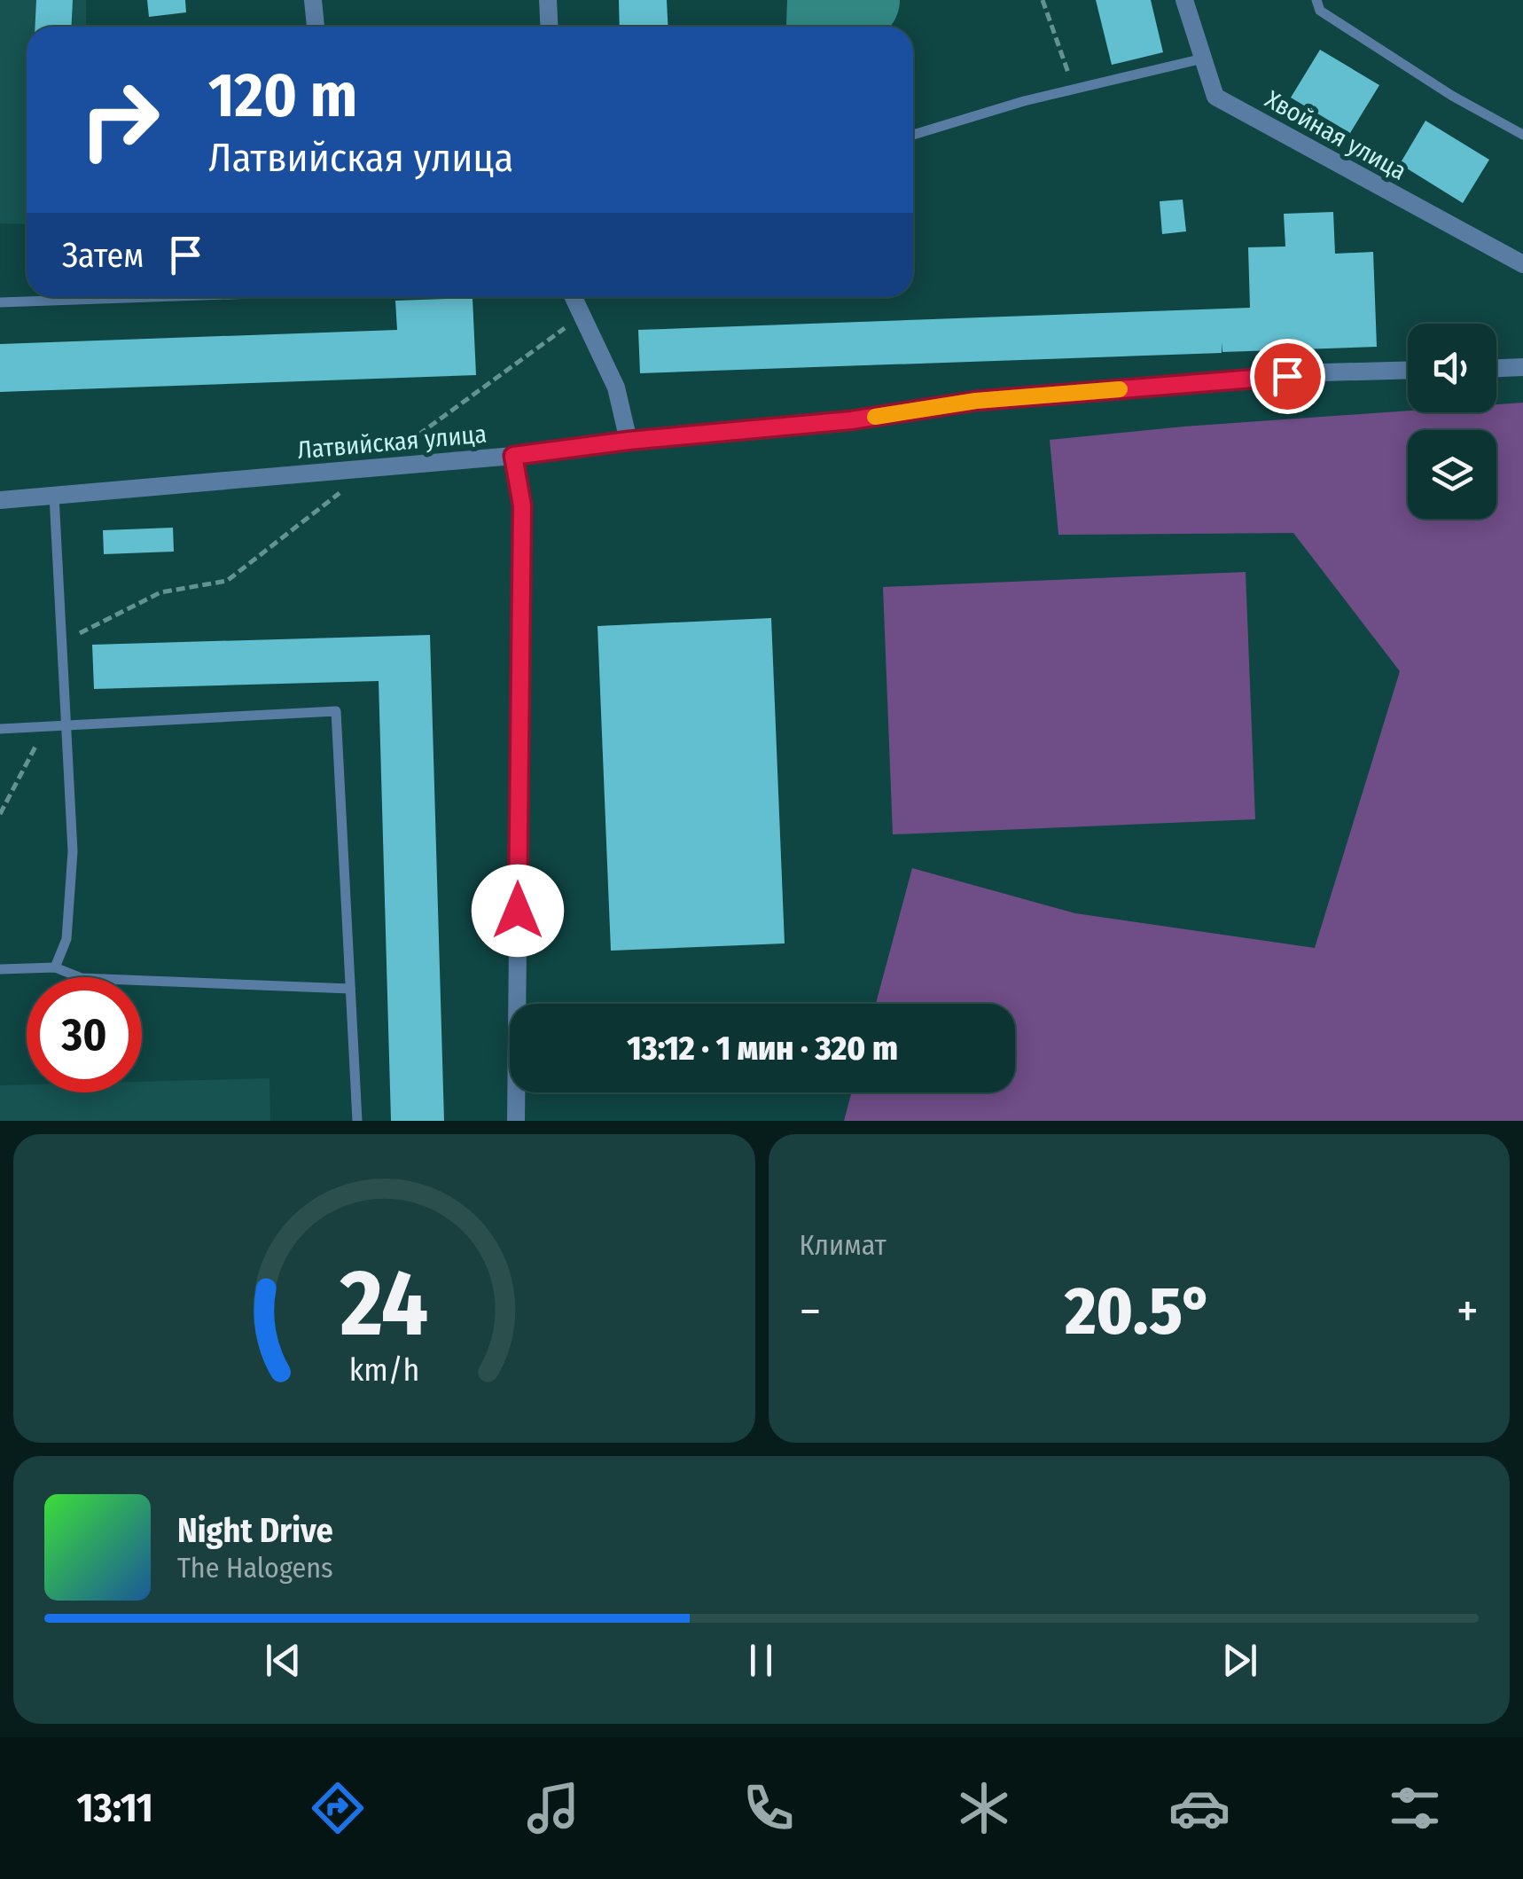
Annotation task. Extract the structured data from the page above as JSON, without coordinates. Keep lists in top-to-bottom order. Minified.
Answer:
{"streets":{"street":["Хвойная улица","Латвийская улица"]},"page":{"turn":["120 m","Латвийская улица"],"then":"Затем","limit":"30","trip":"13:12 · 1 мин · 320 m","tile":"Климат","heat":["−","20.5°","+"],"song":["Night Drive","The Halogens"],"tabs":"13:11","gauge":["24","km/h"]}}
